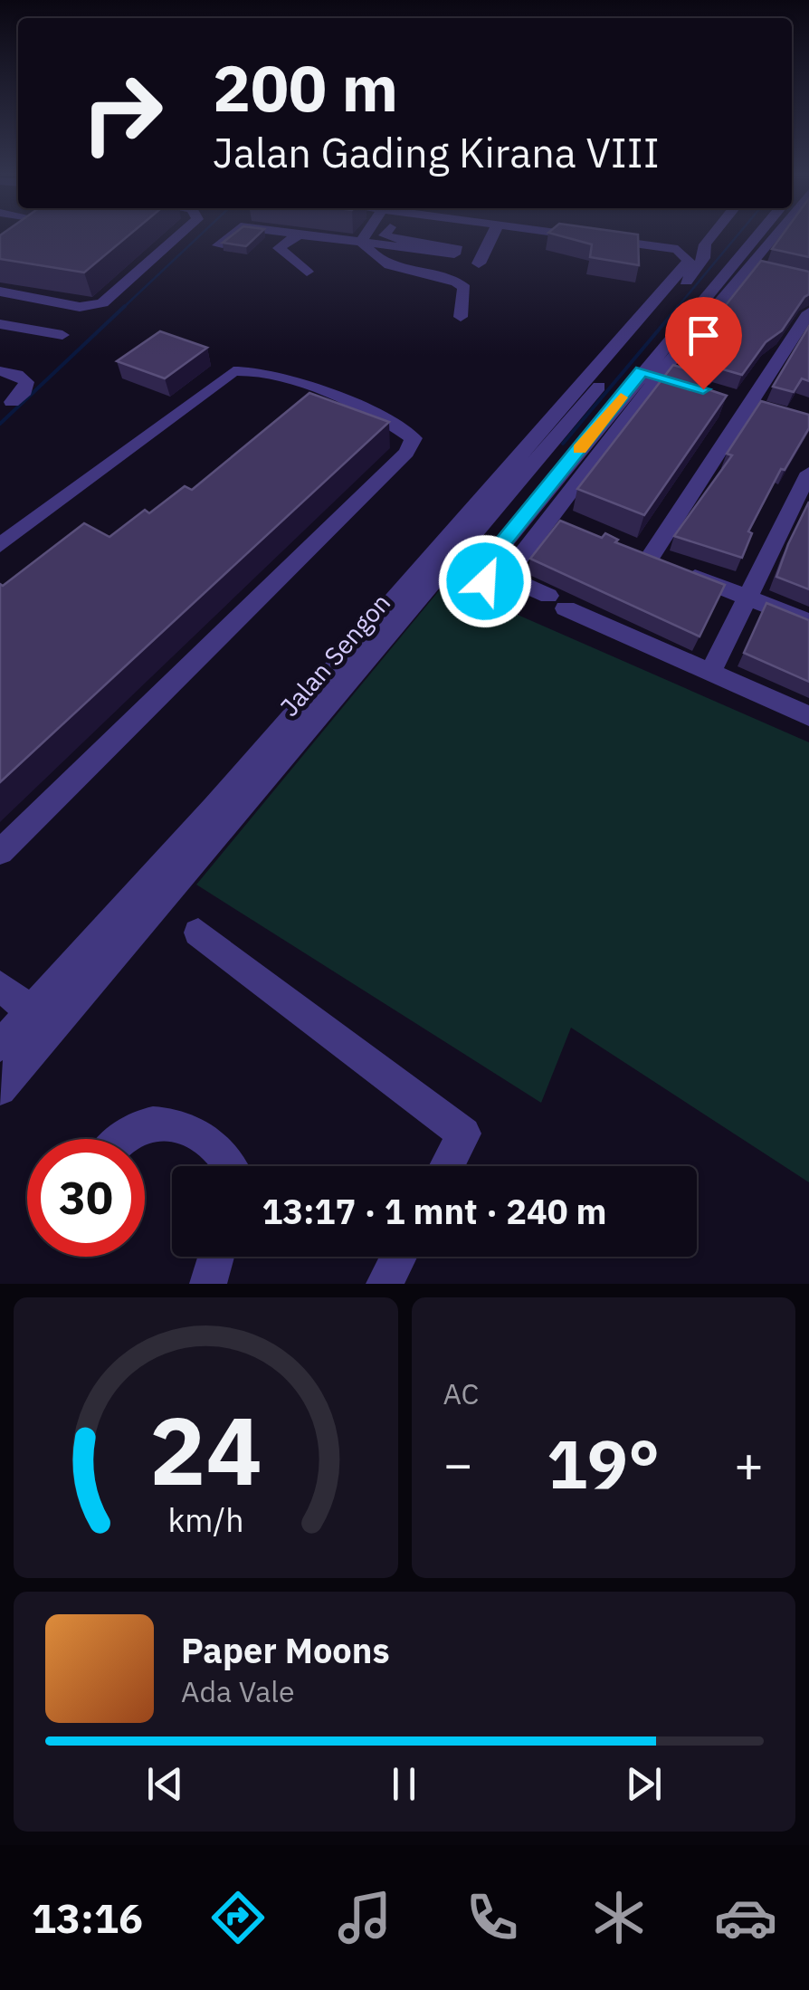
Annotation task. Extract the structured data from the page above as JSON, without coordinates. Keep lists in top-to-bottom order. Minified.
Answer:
{"streets":{"street":["Jalan Sengon"]},"page":{"turn":["200 m","Jalan Gading Kirana VIII"],"limit":"30","trip":"13:17 · 1 mnt · 240 m","tile":"AC","heat":["−","19°","+"],"song":["Paper Moons","Ada Vale"],"tabs":"13:16","gauge":["24","km/h"]}}
